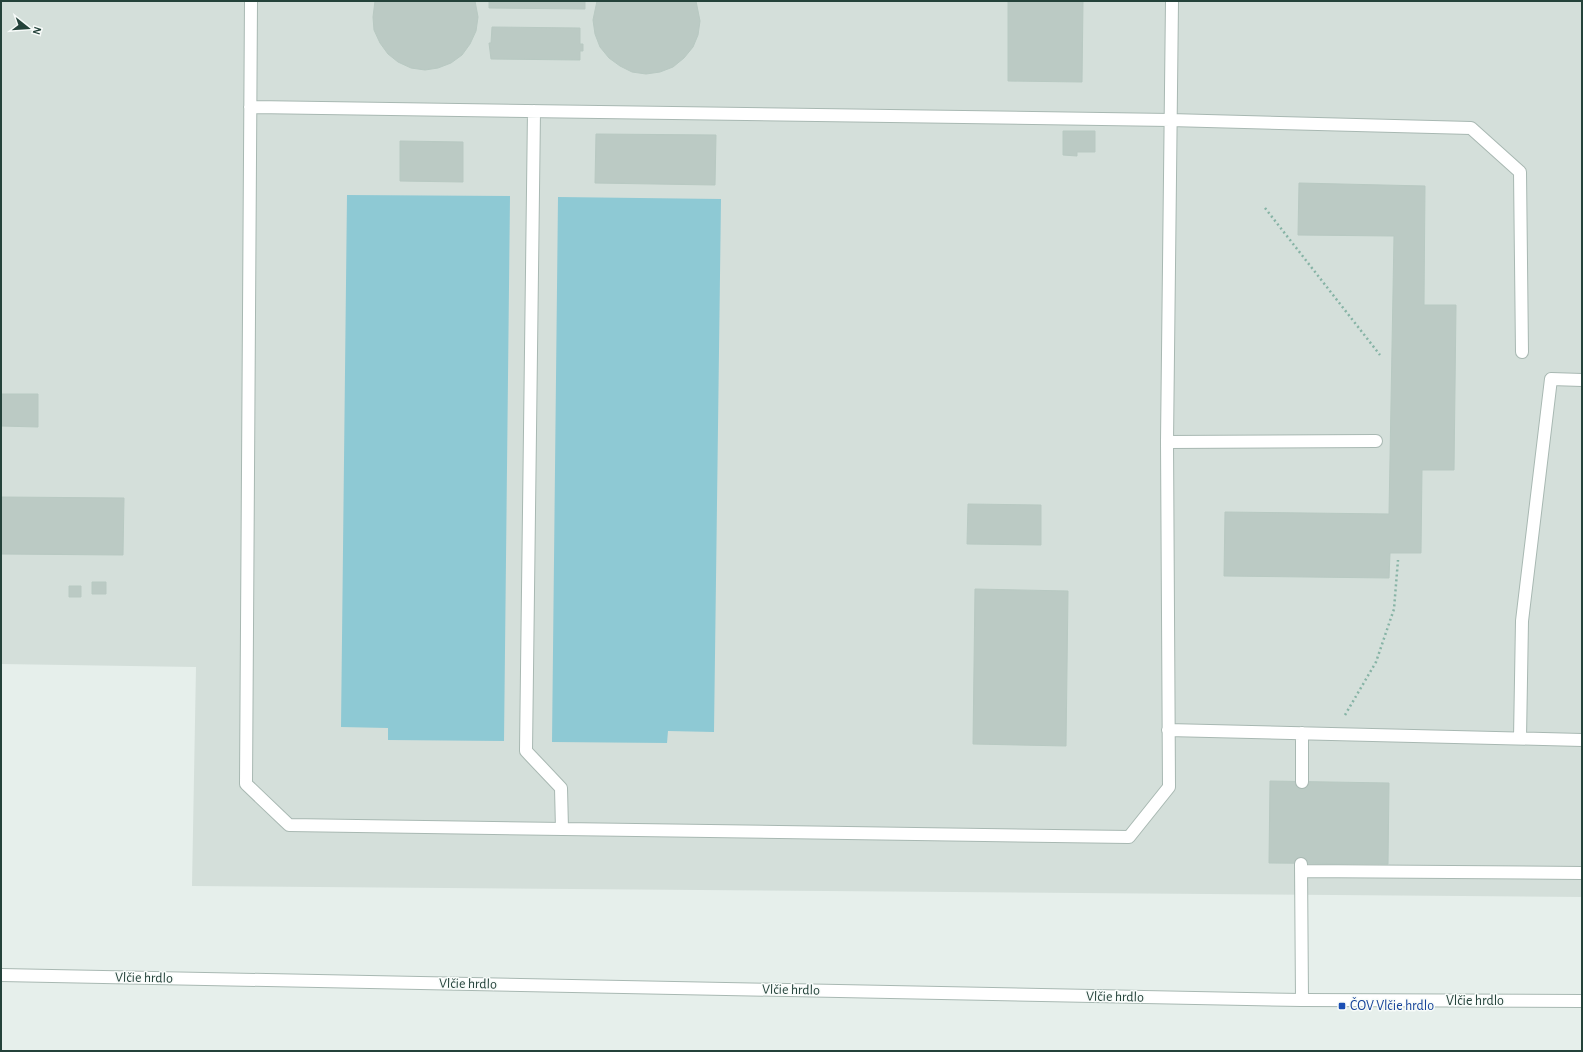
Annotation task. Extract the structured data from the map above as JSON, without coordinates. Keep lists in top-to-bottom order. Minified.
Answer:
{"streets":{"street":["Vlčie hrdlo"]},"places":{"transit":["ČOV Vlčie hrdlo"]},"north":"right"}
